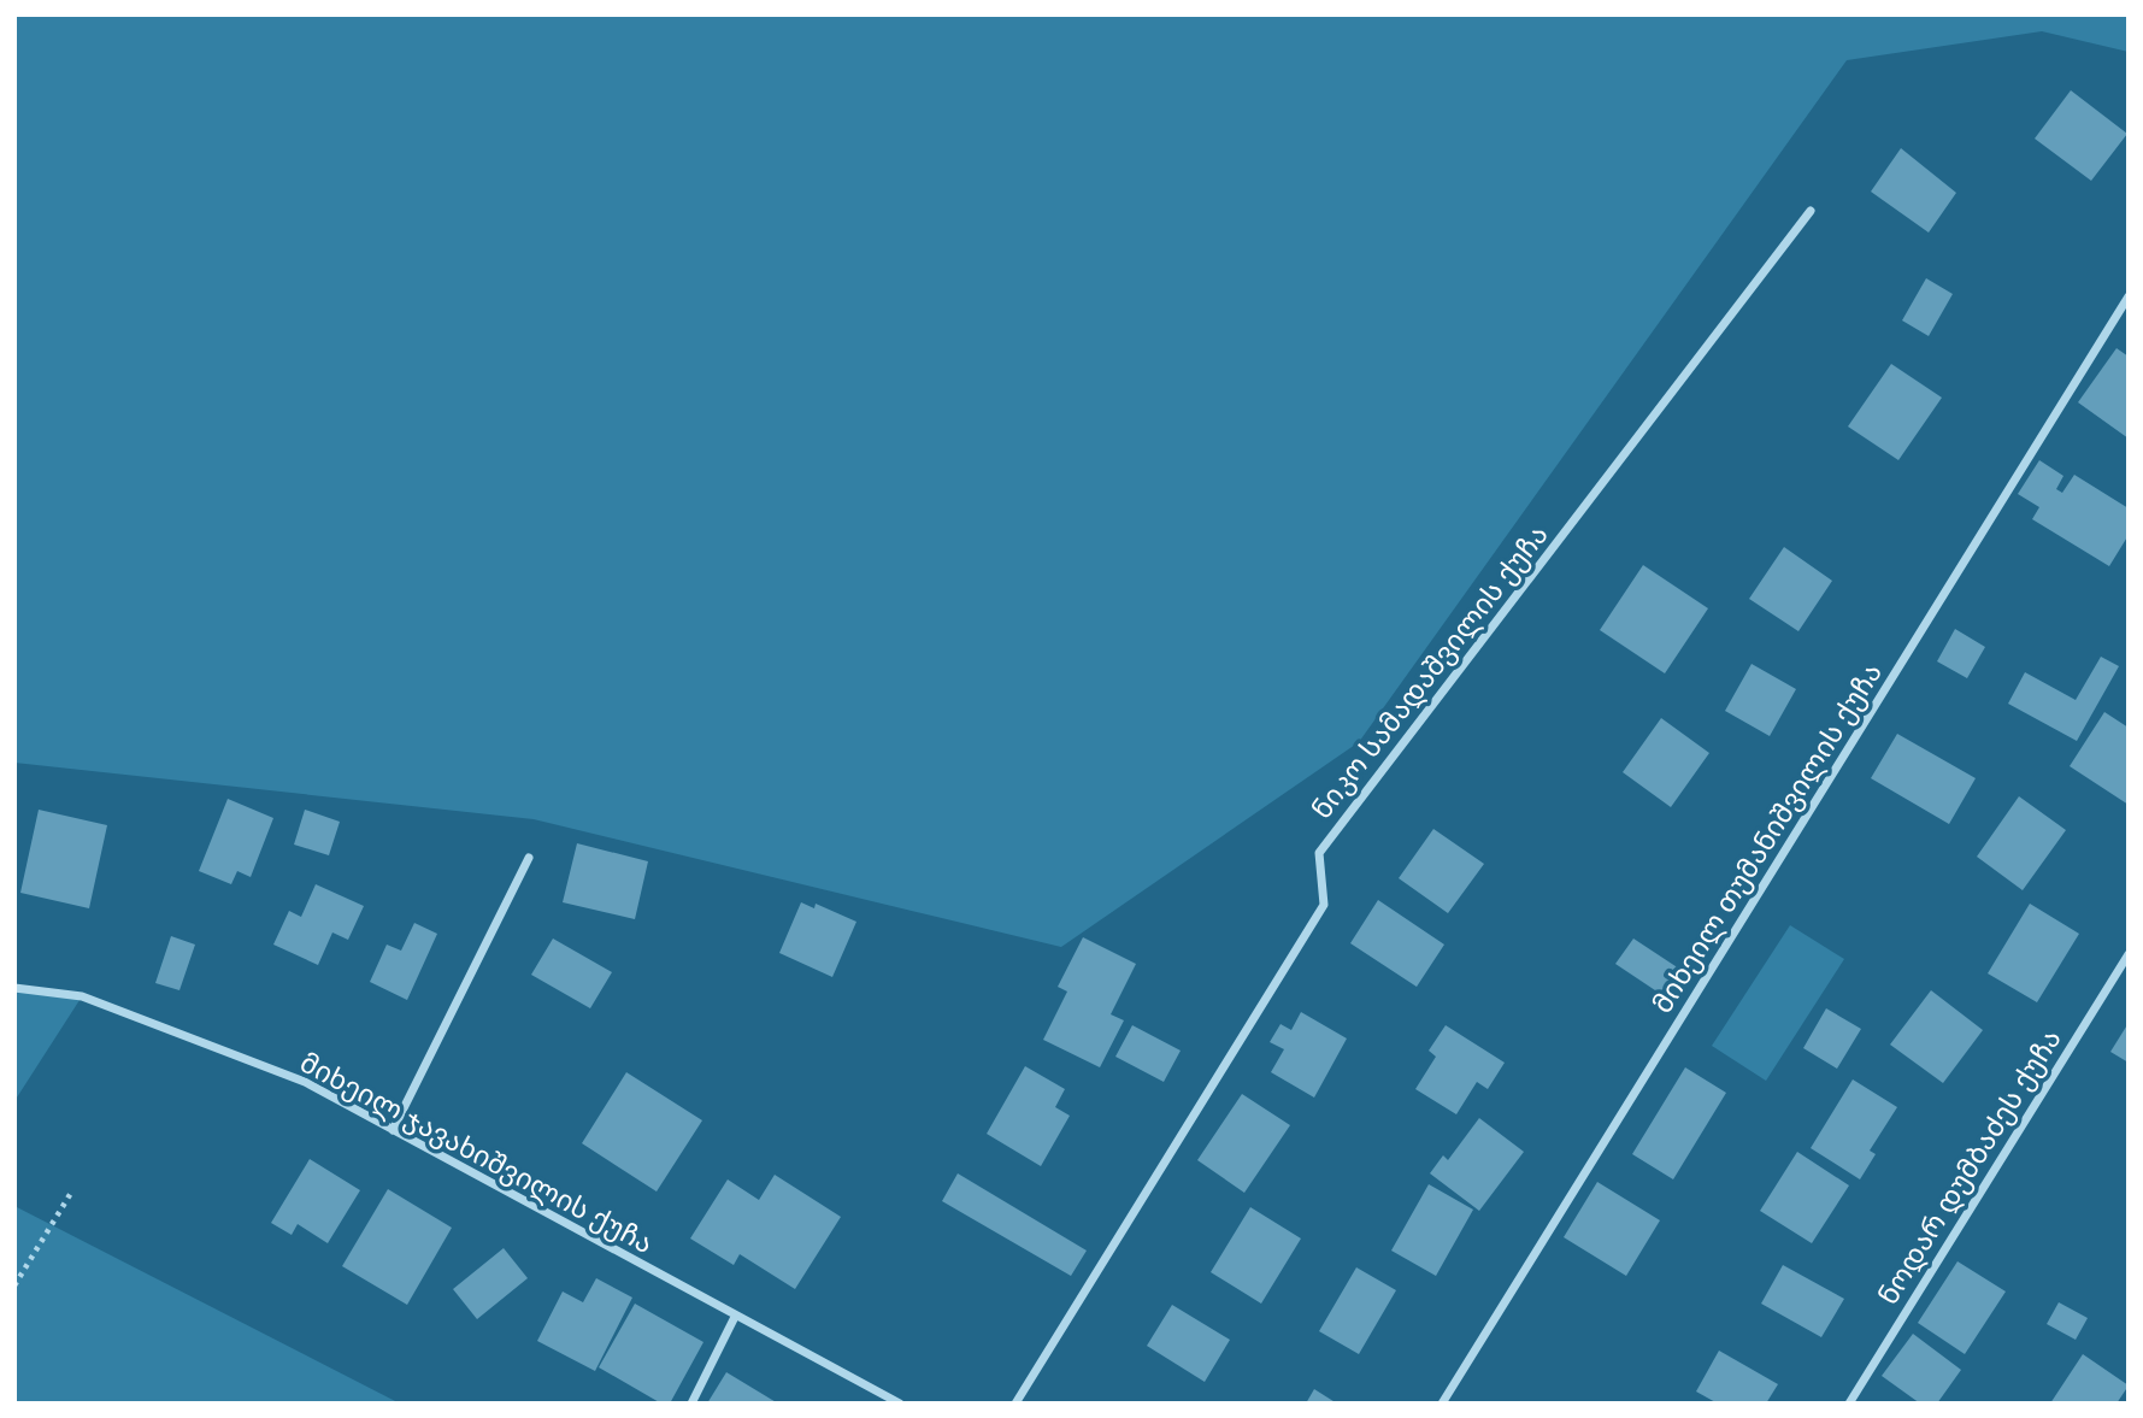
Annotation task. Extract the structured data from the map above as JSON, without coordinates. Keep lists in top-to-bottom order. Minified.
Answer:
{"streets":{"street":["ნიკო სამადაშვილის ქუჩა","მიხეილ თუმანიშვილის ქუჩა","მიხეილ ჯავახიშვილის ქუჩა","ნოდარ დუმბაძეს ქუჩა"]}}
